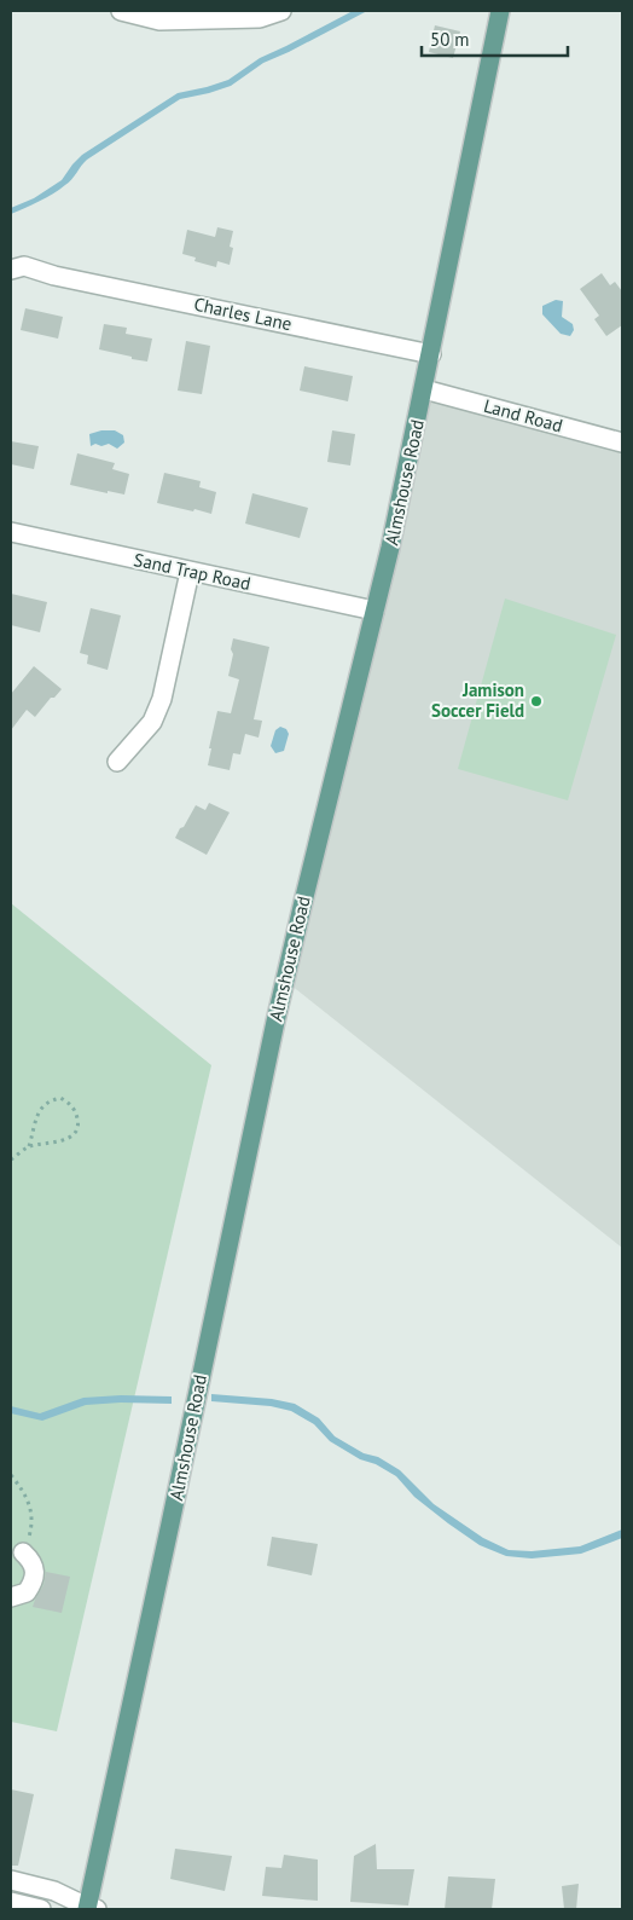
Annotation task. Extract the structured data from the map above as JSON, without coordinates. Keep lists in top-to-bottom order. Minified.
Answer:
{"streets":{"main road":["Almshouse Road"],"street":["Charles Lane","Land Road","Sand Trap Road"]},"crossings":[["Charles Lane","Almshouse Road"],["Land Road","Almshouse Road"],["Almshouse Road","Sand Trap Road"]],"places":["Jamison Soccer Field"],"scale_bar":"50 m"}
